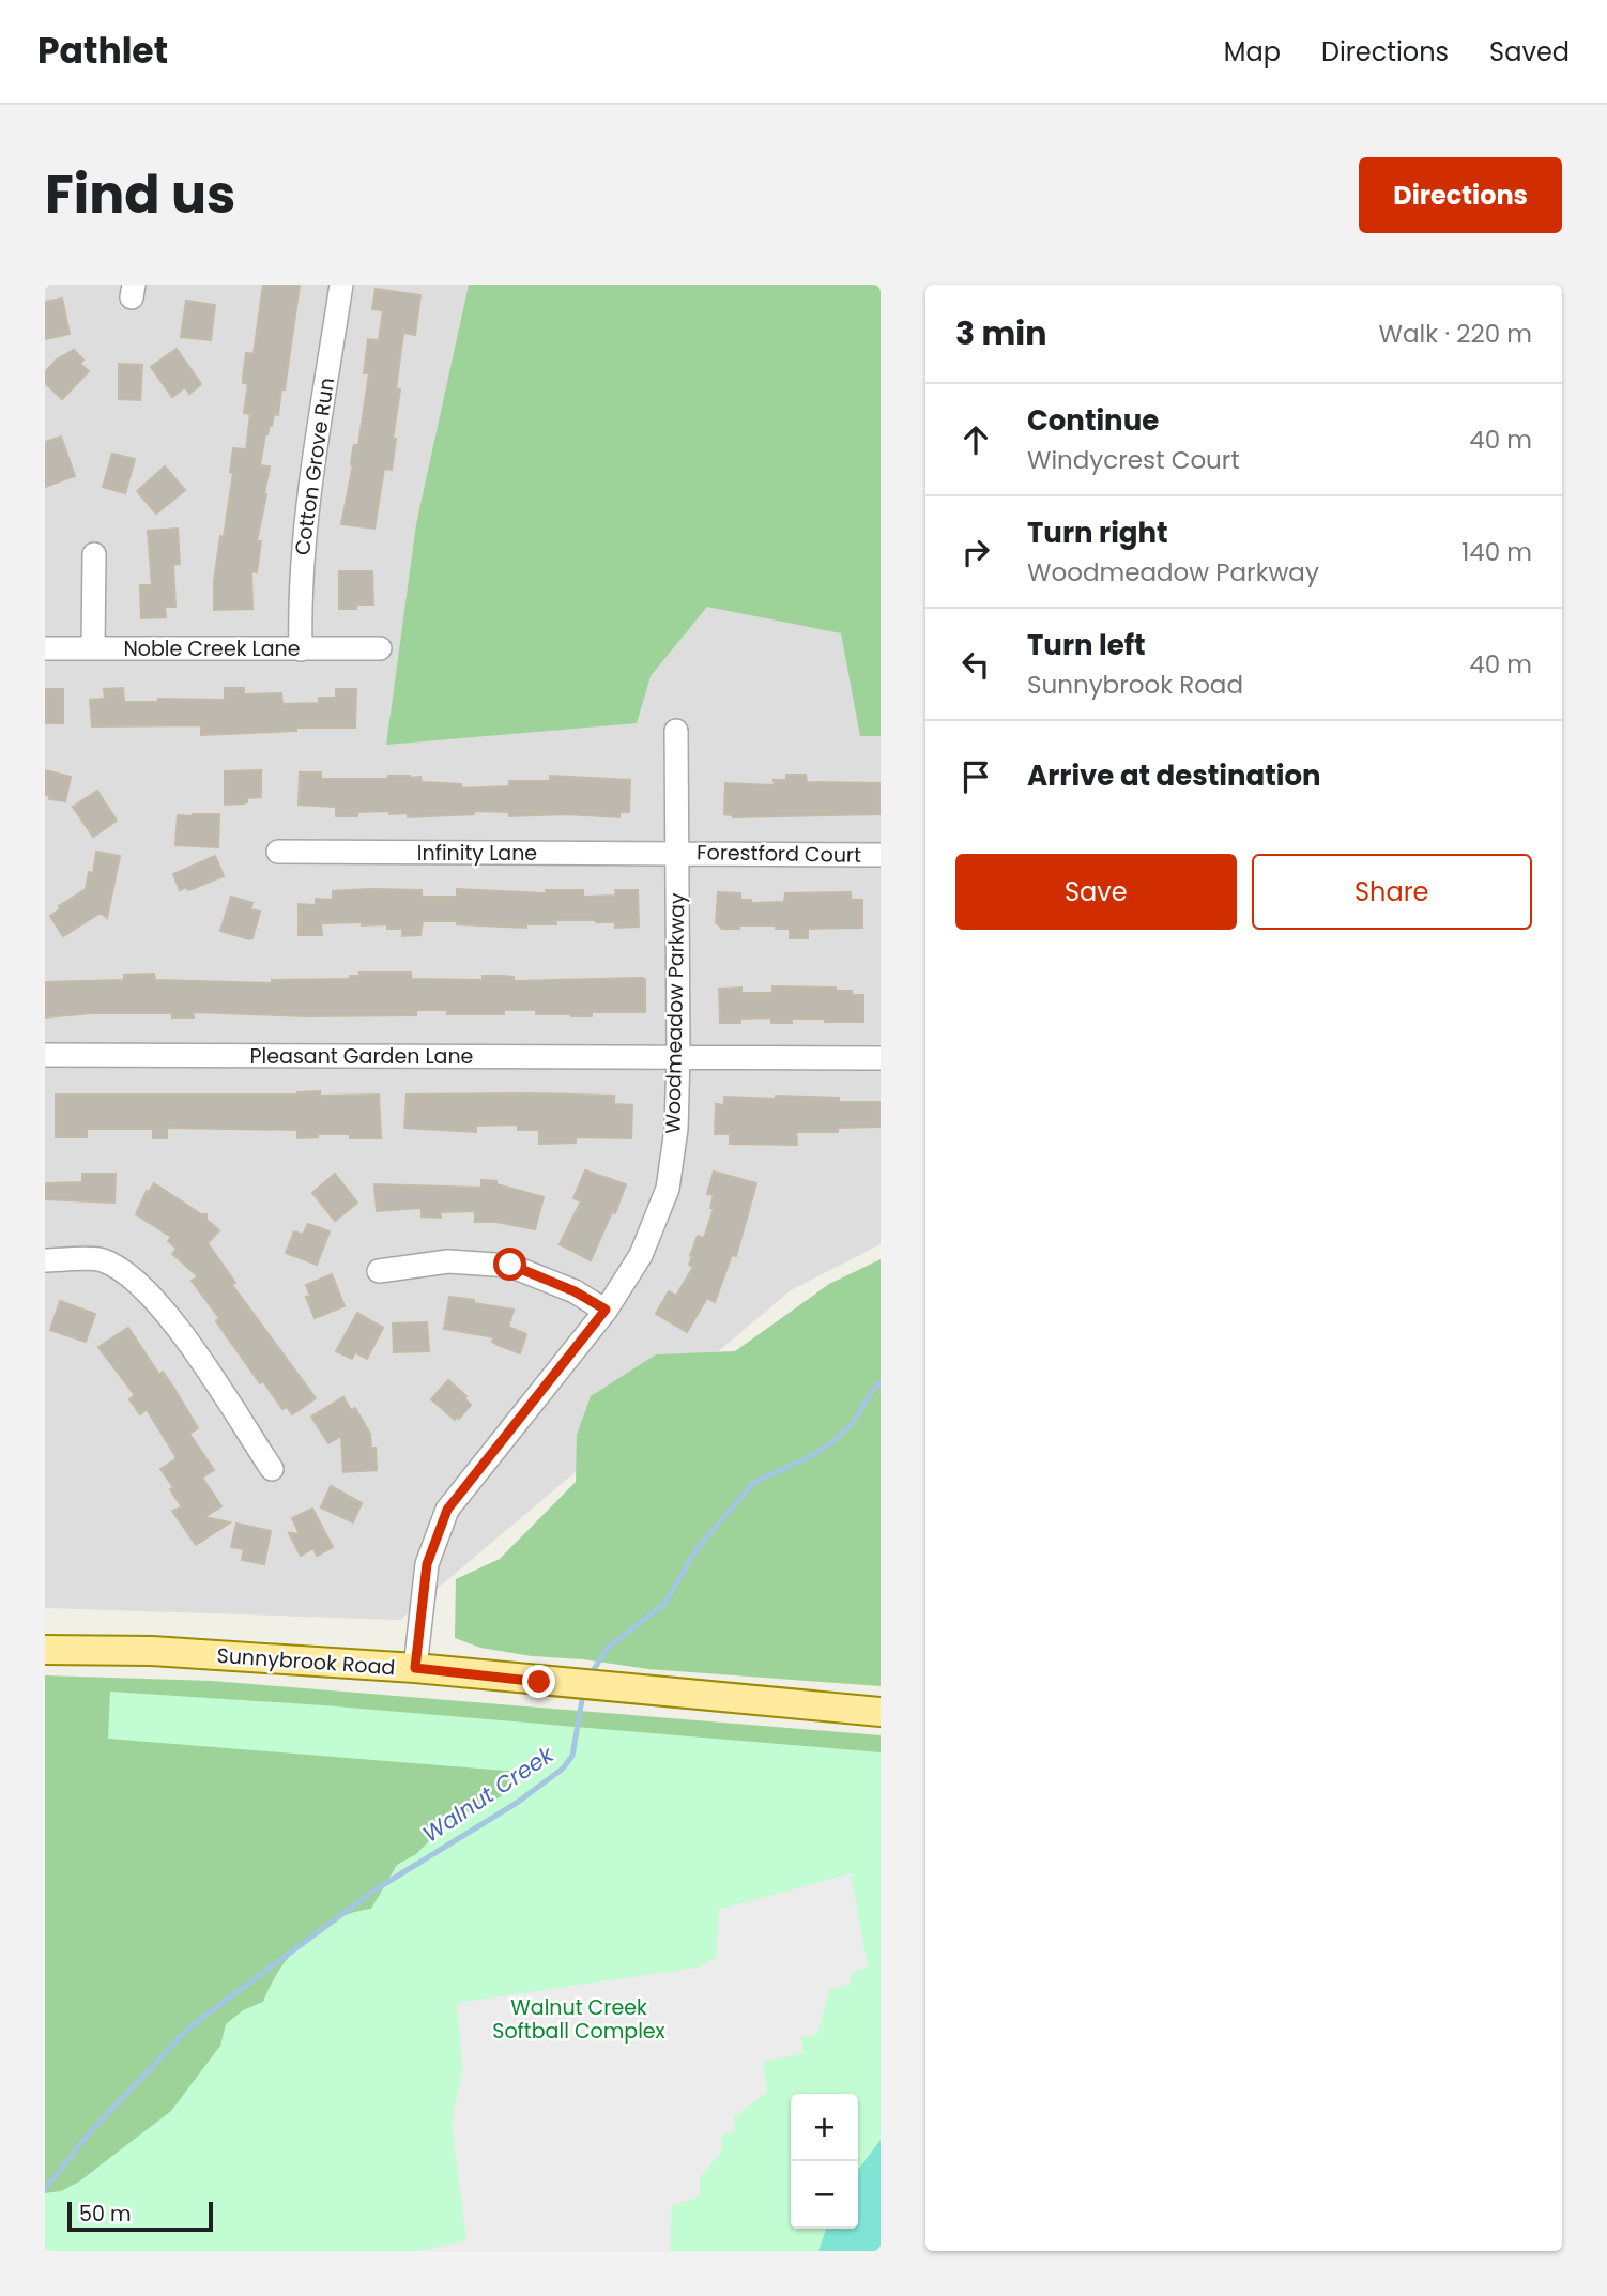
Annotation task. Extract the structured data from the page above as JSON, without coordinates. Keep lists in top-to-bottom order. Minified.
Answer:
{"streets":{"main road":["Sunnybrook Road"],"street":["Cotton Grove Run","Noble Creek Lane","Infinity Lane","Forestford Court","Woodmeadow Parkway","Pleasant Garden Lane"]},"crossings":[["Cotton Grove Run","Noble Creek Lane"],["Infinity Lane","Forestford Court"],["Infinity Lane","Woodmeadow Parkway"],["Forestford Court","Woodmeadow Parkway"],["Woodmeadow Parkway","Pleasant Garden Lane"],["Woodmeadow Parkway","Sunnybrook Road"]],"water":["Walnut Creek"],"parks":["Walnut Creek Softball Complex"],"scale_bar":"50 m","page":{"header":"Pathlet","nav":["Map","Directions","Saved"],"title":"Find us","buttons":["Directions",["Save","Share"]],"heading":["3 min","Walk · 220 m"],"list":[["Continue","Windycrest Court","40 m"],["Turn right","Woodmeadow Parkway","140 m"],["Turn left","Sunnybrook Road","40 m"],"Arrive at destination"],"map_buttons":["+","−"],"scale":"50 m"}}
